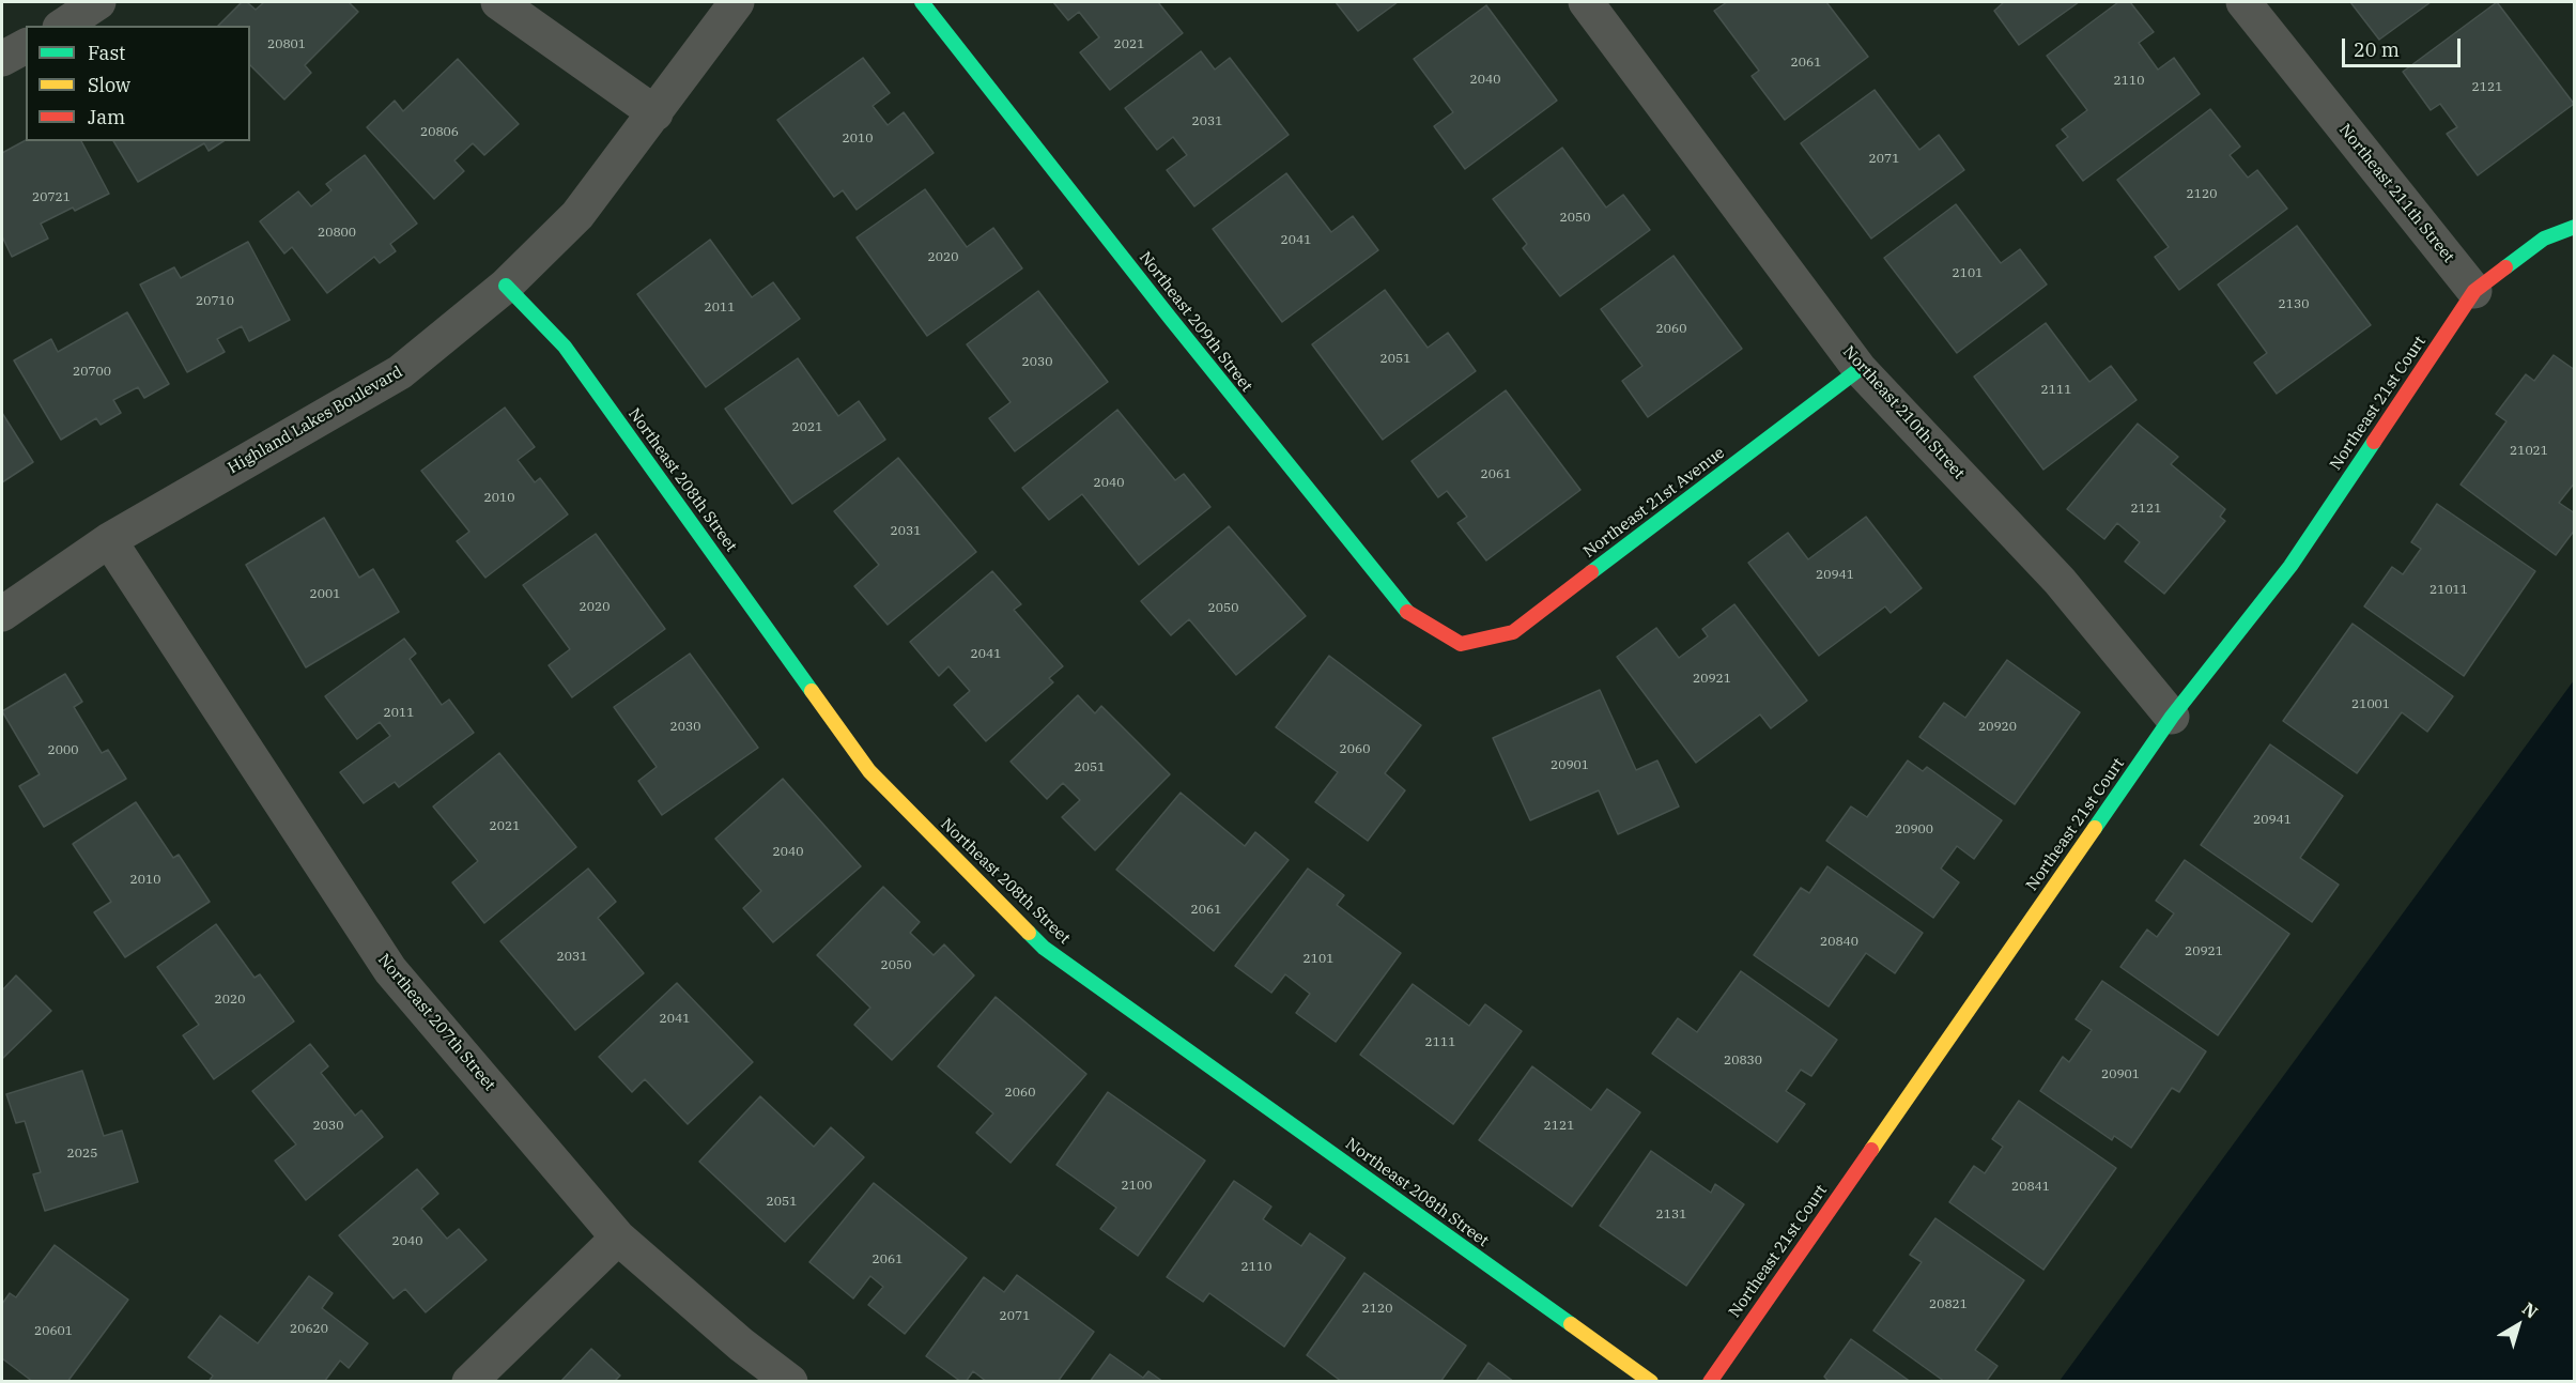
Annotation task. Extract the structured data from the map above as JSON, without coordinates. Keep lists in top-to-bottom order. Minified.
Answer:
{"streets":{"street":["Northeast 211th Street","Northeast 209th Street","Northeast 21st Court","Northeast 210th Street","Highland Lakes Boulevard","Northeast 208th Street","Northeast 21st Avenue","Northeast 207th Street"]},"crossings":[["Northeast 211th Street","Northeast 21st Court"],["Northeast 209th Street","Northeast 21st Avenue"],["Northeast 21st Court","Northeast 210th Street"],["Northeast 210th Street","Northeast 21st Avenue"],["Highland Lakes Boulevard","Northeast 208th Street"],["Highland Lakes Boulevard","Northeast 207th Street"]],"house_numbers":["20801","2021","2061","2040","2110","2121","2031","20806","2010","2071","2120","20721","2050","20800","2041","2020","2101","20710","2130","2011","2060","2051","2030","20700","2111","2021","21021","2061","2040","2010","2121","2031","20941","21011","2001","2020","2050","2041","20921","21001","2011","2030","20920","2060","2000","20901","2051","20941","2021","20900","2040","2010","2061","20840","20921","2031","2101","2050","2020","2041","2111","20830","20901","2060","2030","2121","2025","2100","20841","2051","2131","2040","2061","2110","20821","2120","2071","20620","20601"],"legend":["Fast","Slow","Jam"],"scale_bar":"20 m","north":"top right"}
